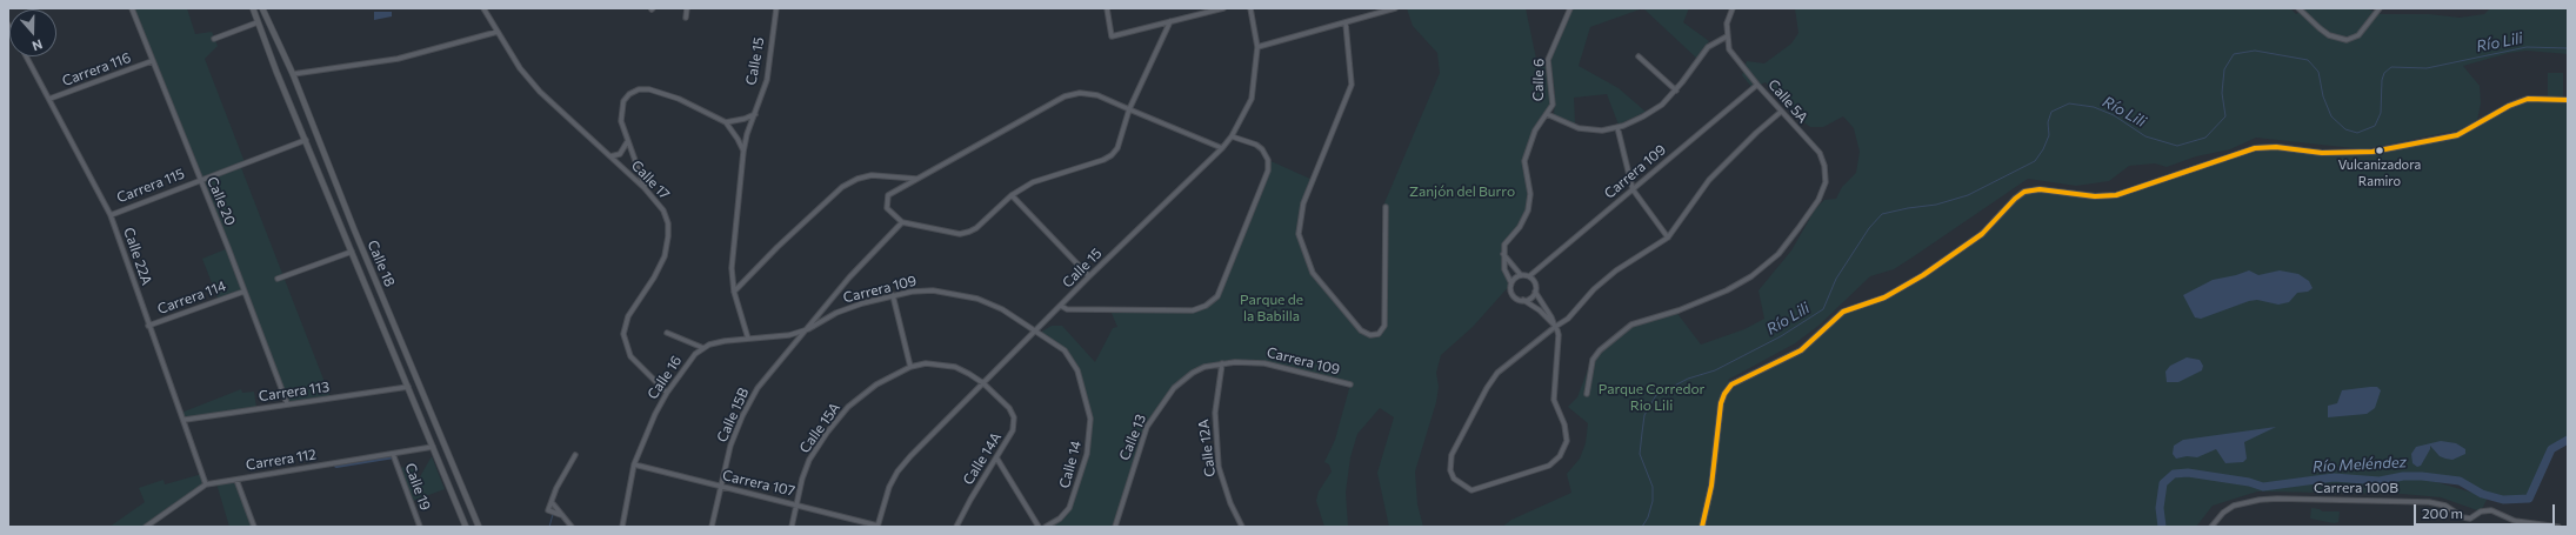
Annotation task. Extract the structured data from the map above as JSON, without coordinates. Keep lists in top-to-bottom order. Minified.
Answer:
{"streets":{"main road":["Calle 18"],"street":["Calle 15","Carrera 116","Calle 6","Calle 5A","Carrera 109","Calle 17","Carrera 115","Calle 20","Calle 22A","Carrera 114","Calle 16","Carrera 113","Calle 15B","Calle 15A","Calle 13","Calle 12A","Calle 14A","Carrera 112","Calle 14","Carrera 107","Calle 19","Carrera 100B"]},"crossings":[["Calle 15","Carrera 109"],["Calle 15","Calle 16"],["Calle 15","Calle 15A"],["Calle 15","Calle 14A"],["Calle 15","Calle 14"],["Calle 15","Carrera 107"],["Carrera 116","Calle 20"],["Carrera 116","Calle 22A"],["Calle 5A","Carrera 109"],["Carrera 109","Calle 16"],["Carrera 109","Calle 15B"],["Carrera 109","Calle 13"],["Carrera 109","Calle 12A"],["Carrera 109","Calle 14"],["Calle 17","Calle 16"],["Carrera 115","Calle 20"],["Carrera 115","Calle 22A"],["Carrera 115","Calle 18"],["Calle 20","Carrera 114"],["Calle 20","Carrera 113"],["Calle 22A","Carrera 114"],["Calle 22A","Carrera 113"],["Calle 22A","Carrera 112"],["Calle 18","Carrera 113"],["Calle 18","Carrera 112"],["Calle 16","Calle 15B"],["Calle 16","Carrera 107"],["Calle 15B","Carrera 107"],["Calle 15A","Calle 14A"],["Calle 15A","Carrera 107"],["Calle 13","Calle 12A"],["Carrera 112","Calle 19"]],"water":["Río Lili","Río Meléndez"],"parks":["Zanjón del Burro","Parque de la Babilla","Parque Corredor Rio Lili"],"places":["Vulcanizadora Ramiro"],"scale_bar":"200 m","north":"bottom"}
